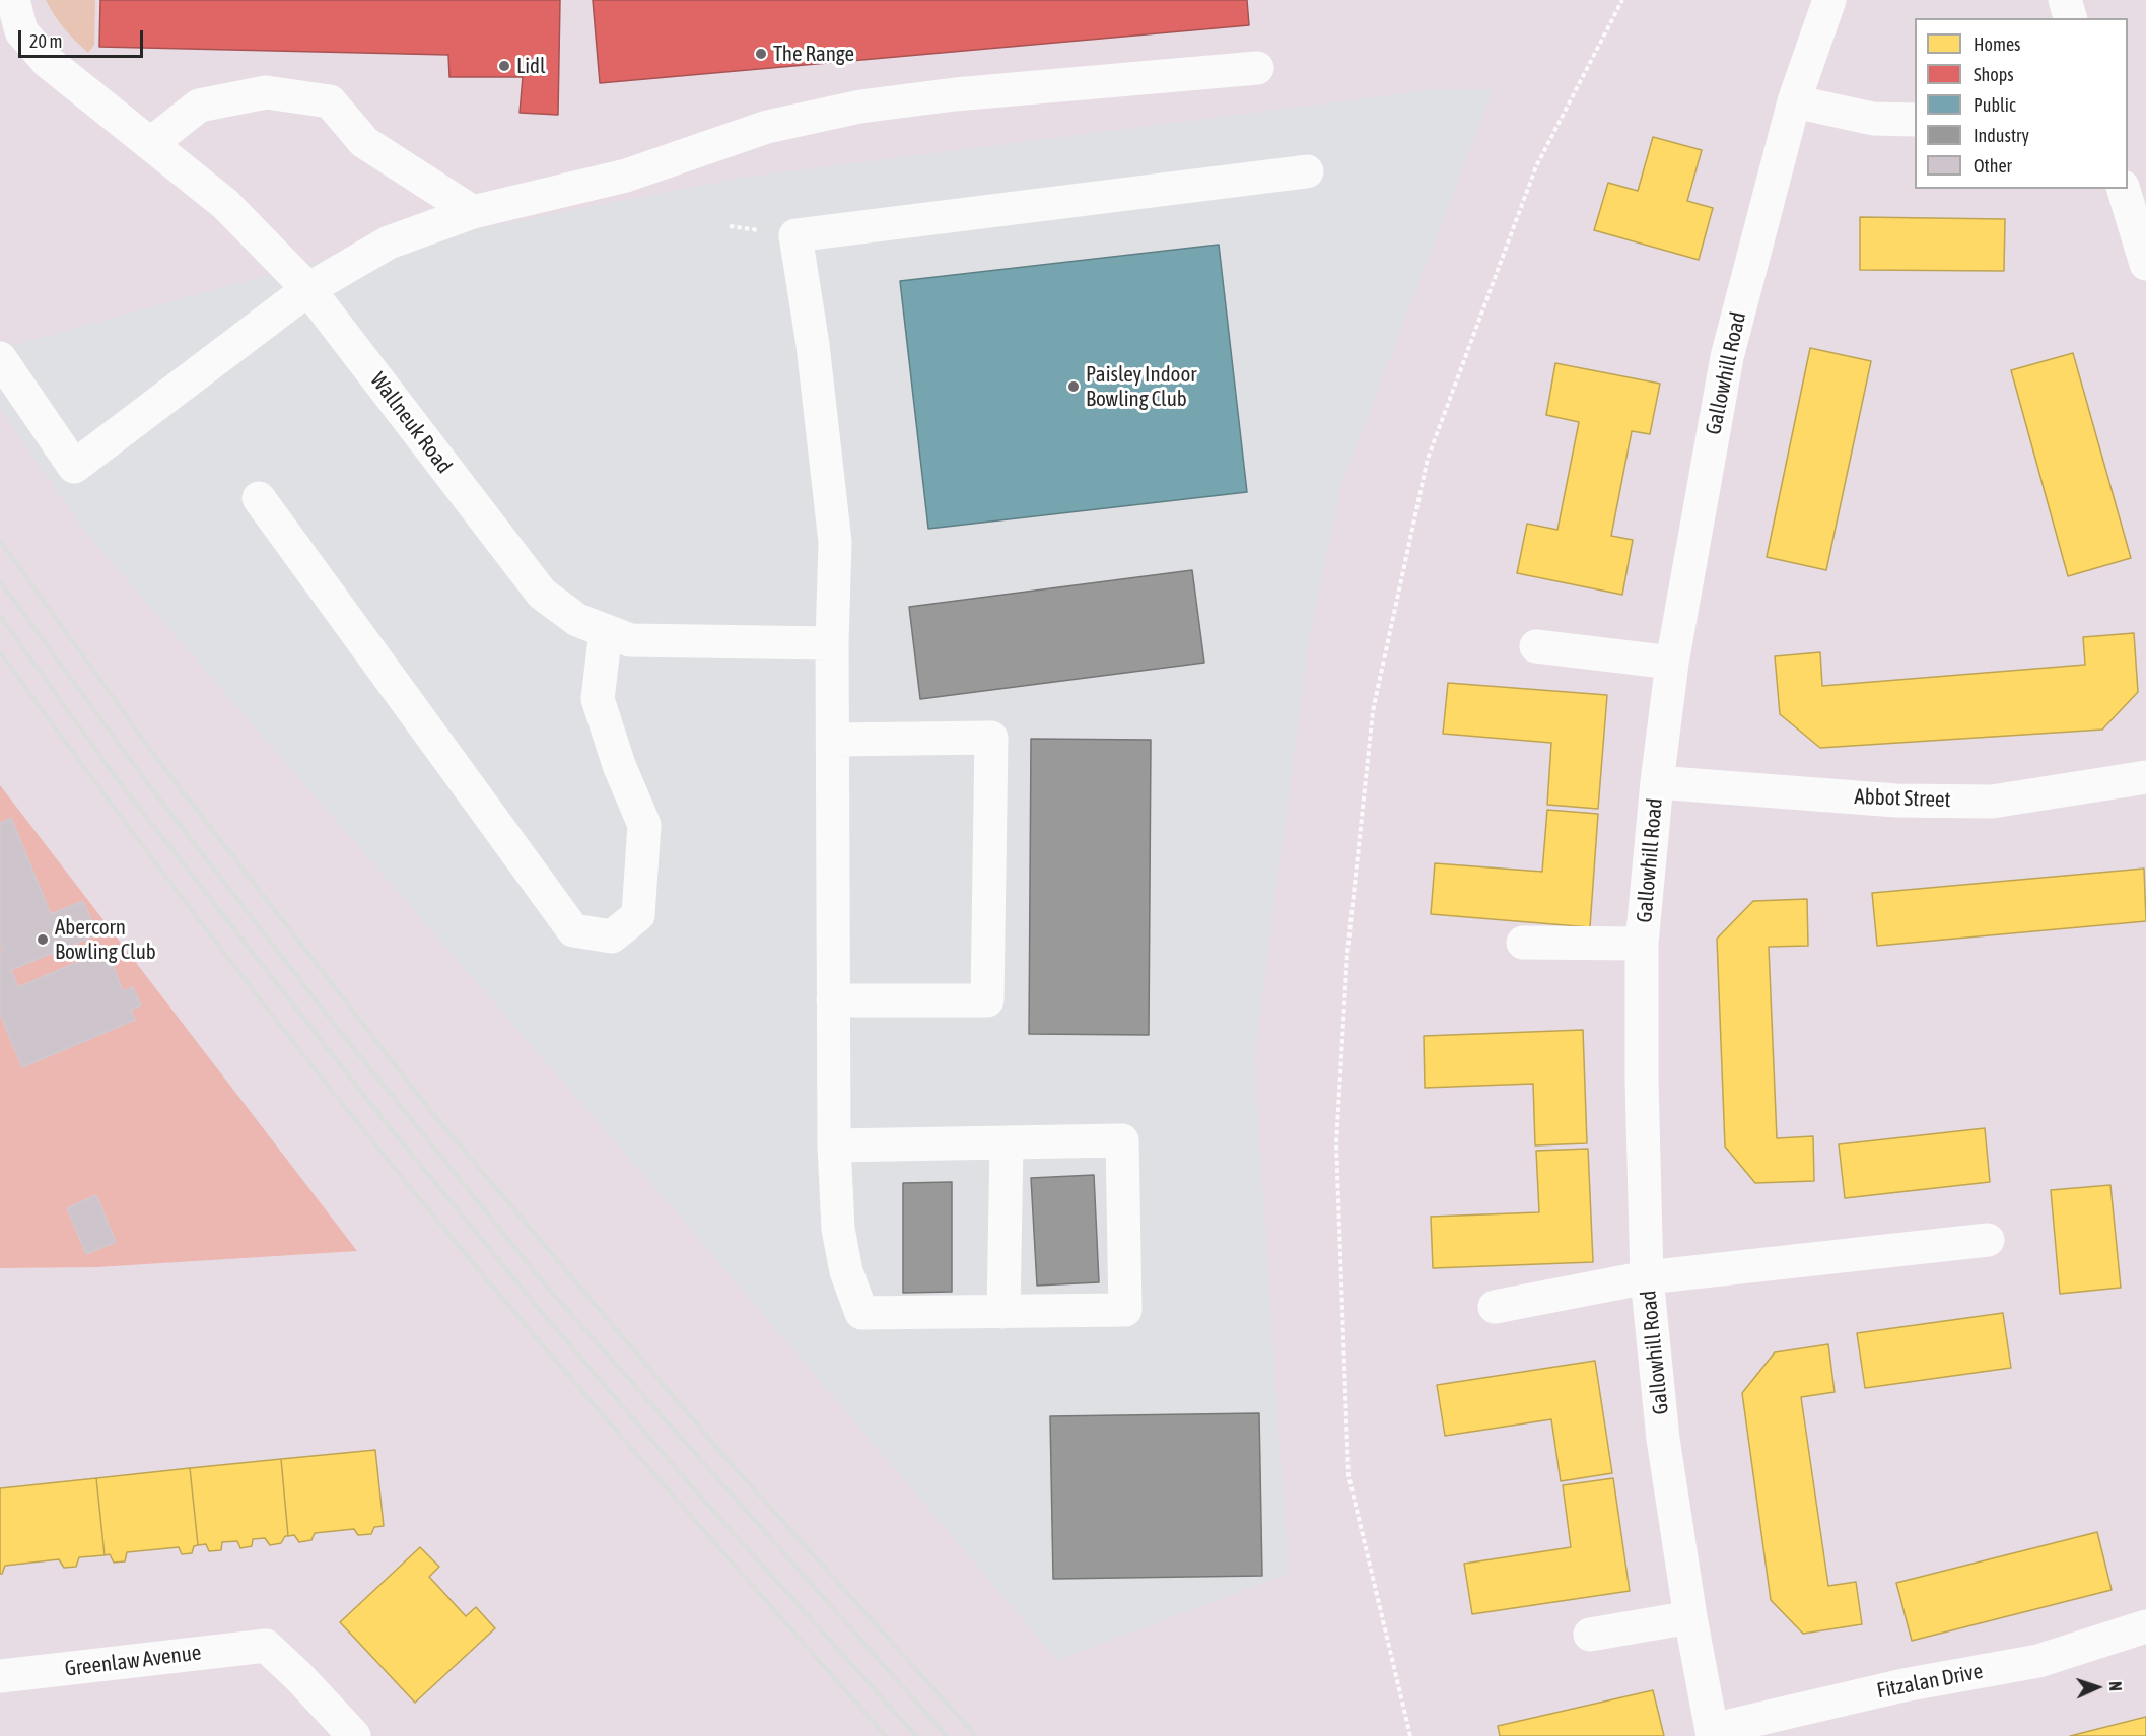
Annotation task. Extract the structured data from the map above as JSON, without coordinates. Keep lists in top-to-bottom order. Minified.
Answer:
{"streets":{"street":["Gallowhill Road","Wallneuk Road","Abbot Street","Greenlaw Avenue","Fitzalan Drive"]},"crossings":[["Gallowhill Road","Abbot Street"],["Gallowhill Road","Fitzalan Drive"]],"places":["The Range","Lidl","Paisley Indoor Bowling Club","Abercorn Bowling Club"],"legend":["Homes","Shops","Public","Industry","Other"],"scale_bar":"20 m","north":"right"}
